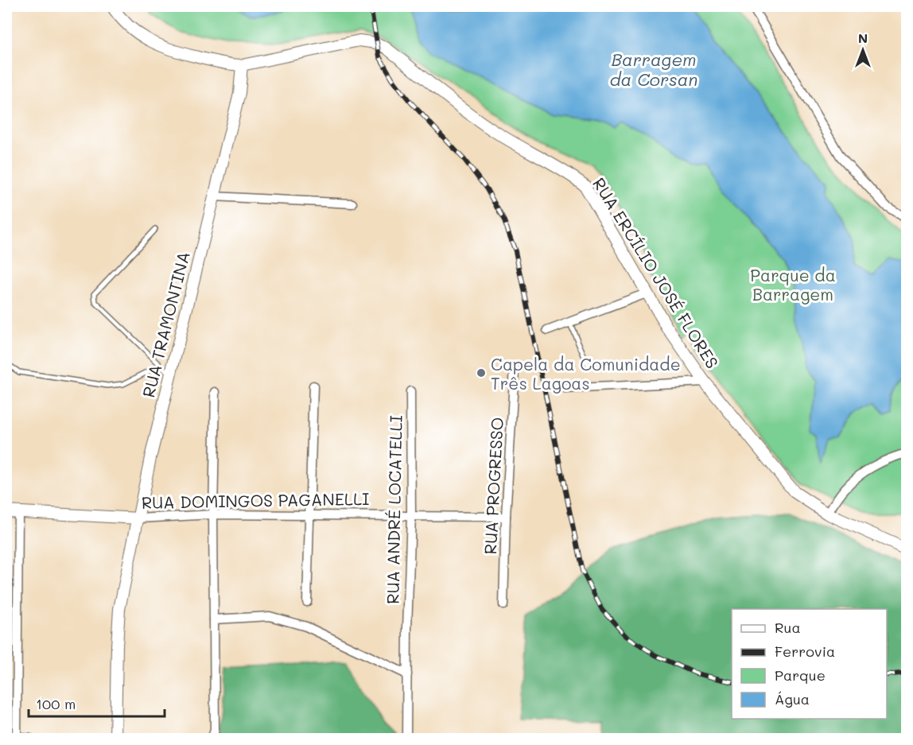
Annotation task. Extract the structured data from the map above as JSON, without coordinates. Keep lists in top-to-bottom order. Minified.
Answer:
{"streets":{"street":["RUA ERCÍLIO JOSÉ FLORES","RUA TRAMONTINA","RUA PROGRESSO","RUA DOMINGOS PAGANELLI","RUA ANDRÉ LOCATELLI"]},"crossings":[["RUA ERCÍLIO JOSÉ FLORES","RUA TRAMONTINA"],["RUA TRAMONTINA","RUA DOMINGOS PAGANELLI"],["RUA PROGRESSO","RUA DOMINGOS PAGANELLI"],["RUA DOMINGOS PAGANELLI","RUA ANDRÉ LOCATELLI"]],"water":["Barragem da Corsan"],"parks":["Parque da Barragem"],"places":["Capela da Comunidade Três Lagoas"],"legend":["Rua","Ferrovia","Parque","Água"],"scale_bar":"100 m","north":"top"}
